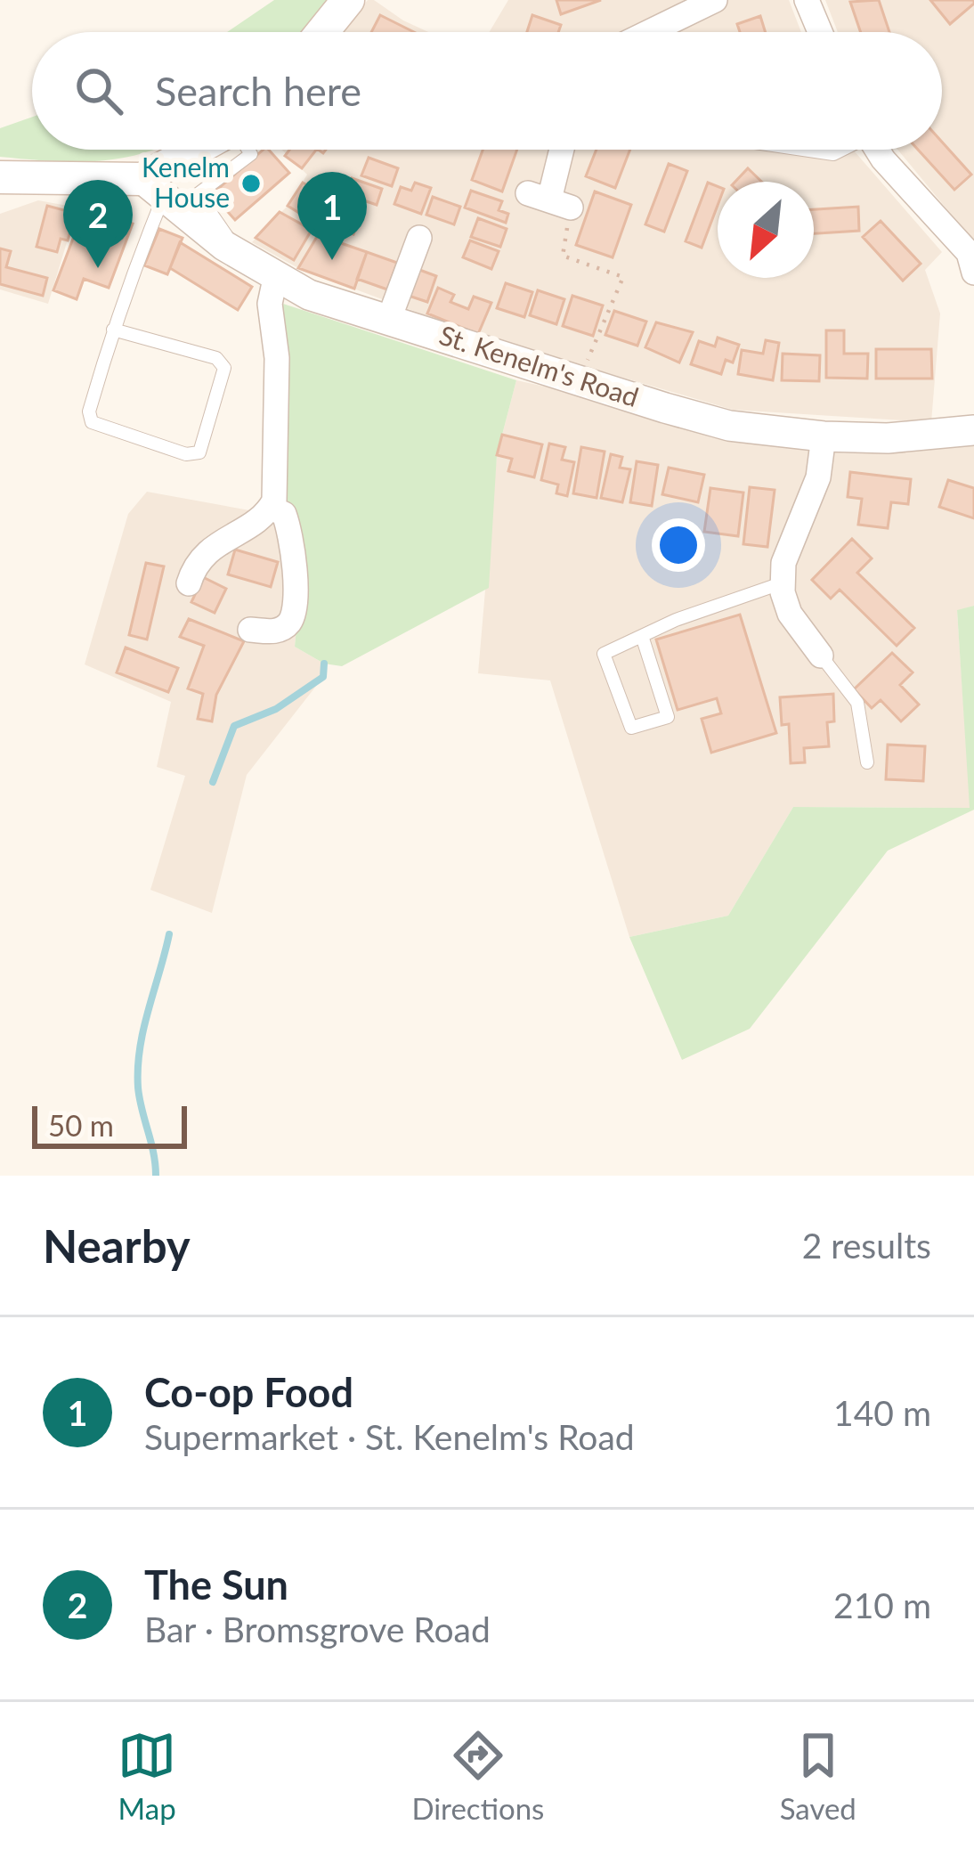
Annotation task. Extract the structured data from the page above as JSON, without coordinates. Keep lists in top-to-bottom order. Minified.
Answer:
{"streets":{"street":["St. Kenelm's Road"]},"places":["Kenelm House"],"scale_bar":"50 m","north":"bottom left","page":{"search":"Search here","pins":["1","2"],"scale":"50 m","heading":["Nearby","2 results"],"list":[{"mark":"1","name":"Co-op Food","note":"Supermarket · St. Kenelm's Road","value":"140 m"},{"mark":"2","name":"The Sun","note":"Bar · Bromsgrove Road","value":"210 m"}],"nav":["Map","Directions","Saved"]}}
